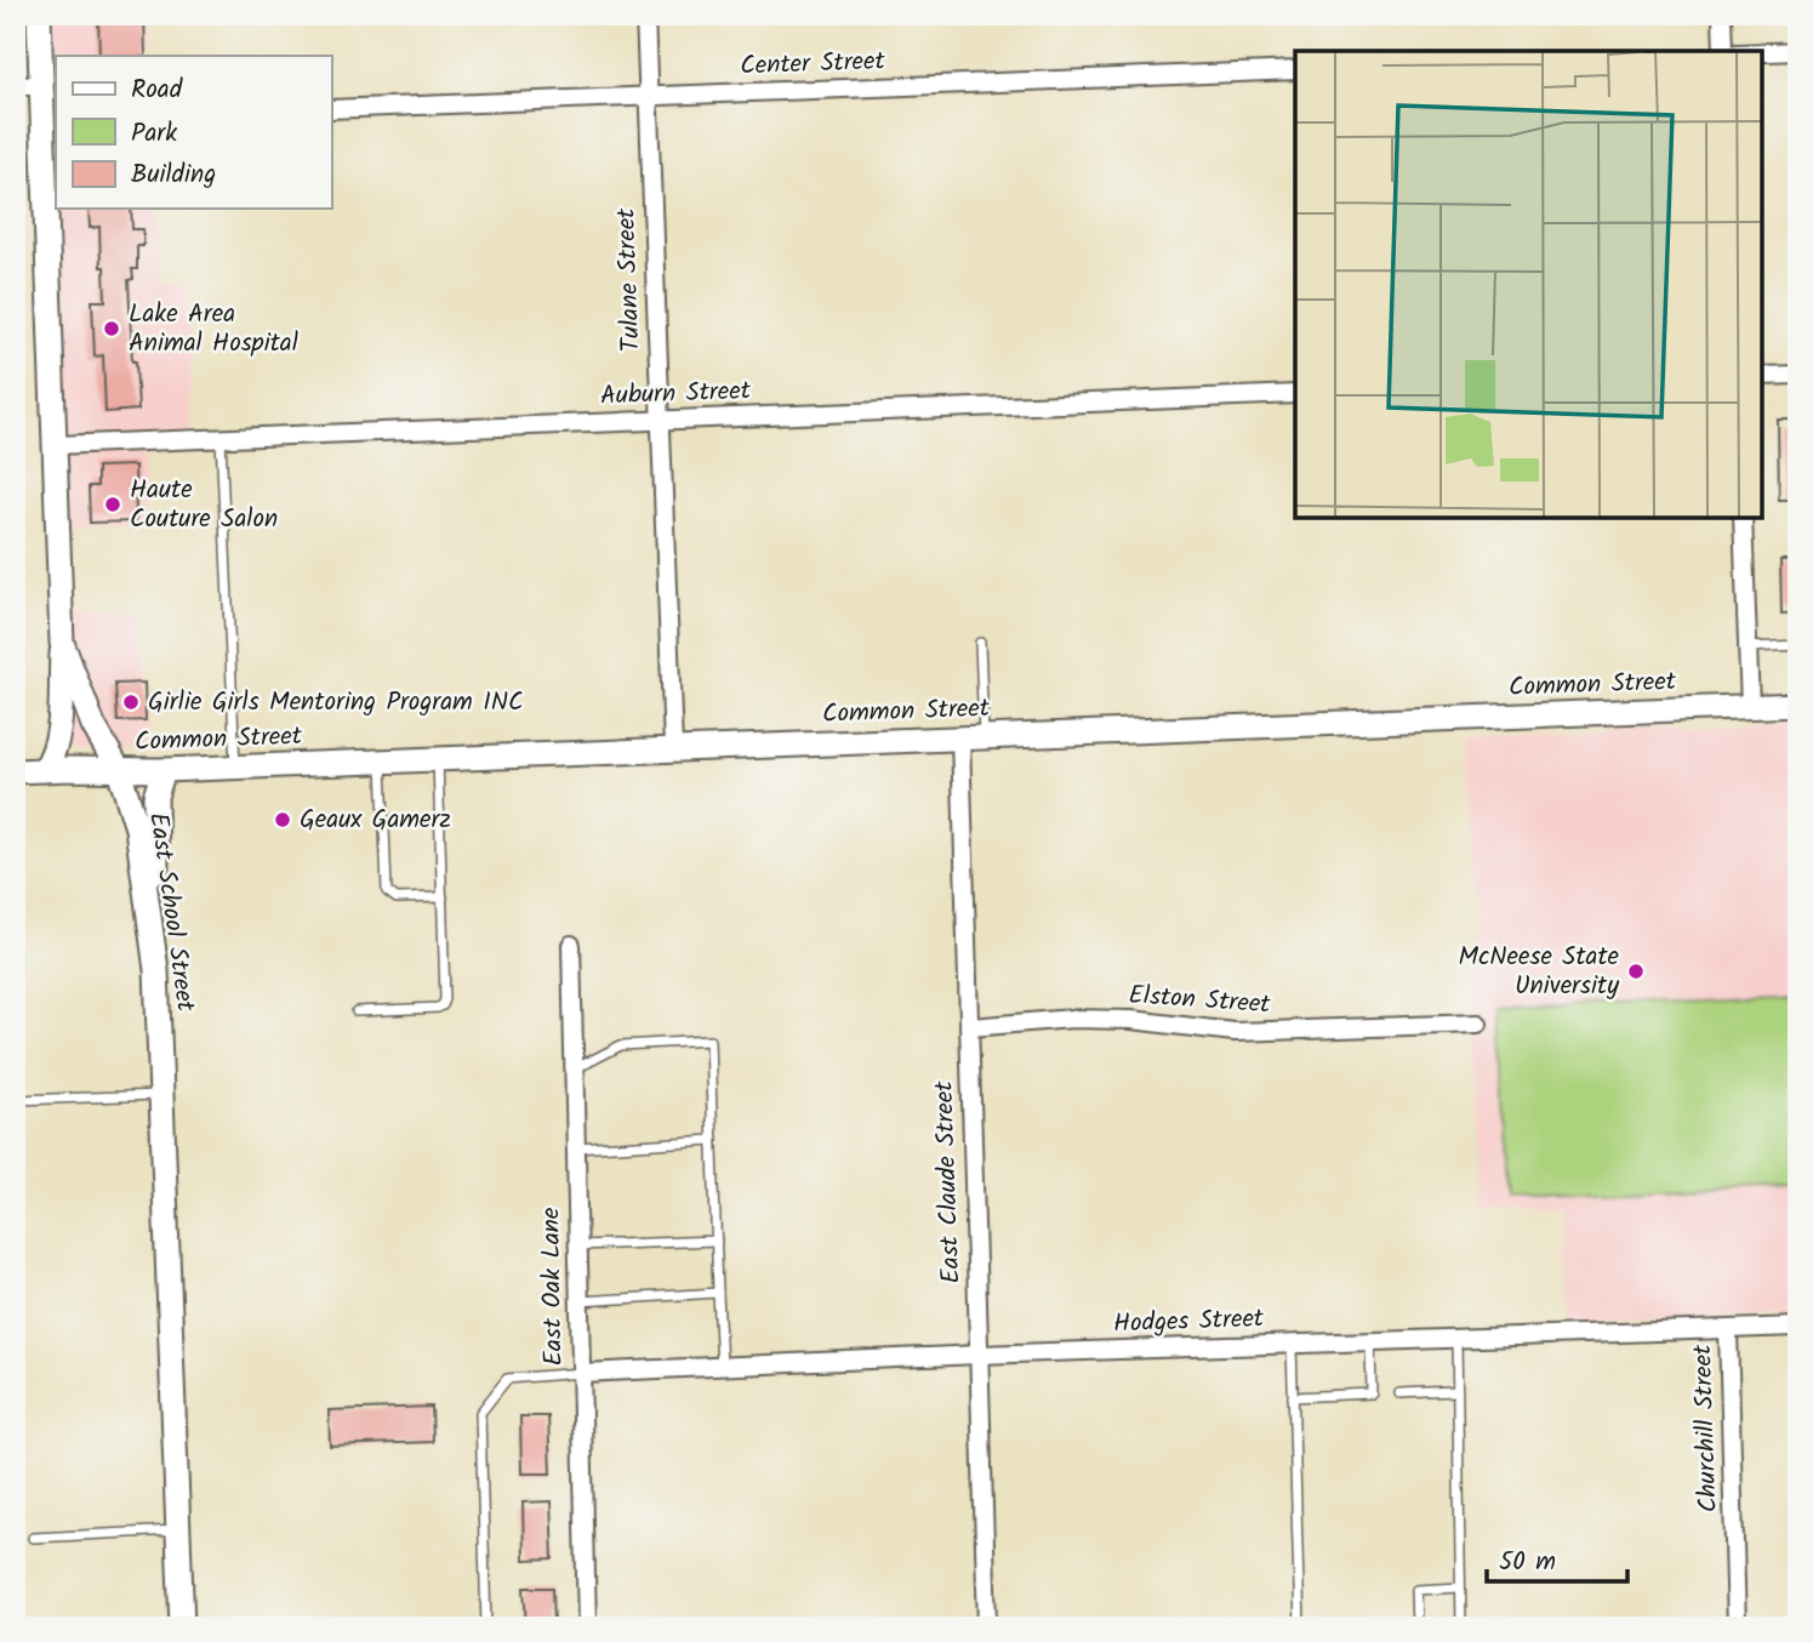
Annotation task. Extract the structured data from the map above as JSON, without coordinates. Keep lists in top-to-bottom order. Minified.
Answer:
{"streets":{"street":["Center Street","Tulane Street","Auburn Street","Common Street","East School Street","Elston Street","East Claude Street","East Oak Lane","Hodges Street","Churchill Street"]},"crossings":[["Center Street","Tulane Street"],["Tulane Street","Auburn Street"],["Tulane Street","Common Street"],["Auburn Street","East School Street"],["Common Street","East School Street"],["Common Street","East Claude Street"],["Elston Street","East Claude Street"],["East Claude Street","Hodges Street"],["East Oak Lane","Hodges Street"],["Hodges Street","Churchill Street"]],"places":["Lake Area Animal Hospital","Haute Couture Salon","Girlie Girls Mentoring Program INC","Geaux Gamerz","McNeese State University"],"legend":["Road","Park","Building"],"scale_bar":"50 m"}
